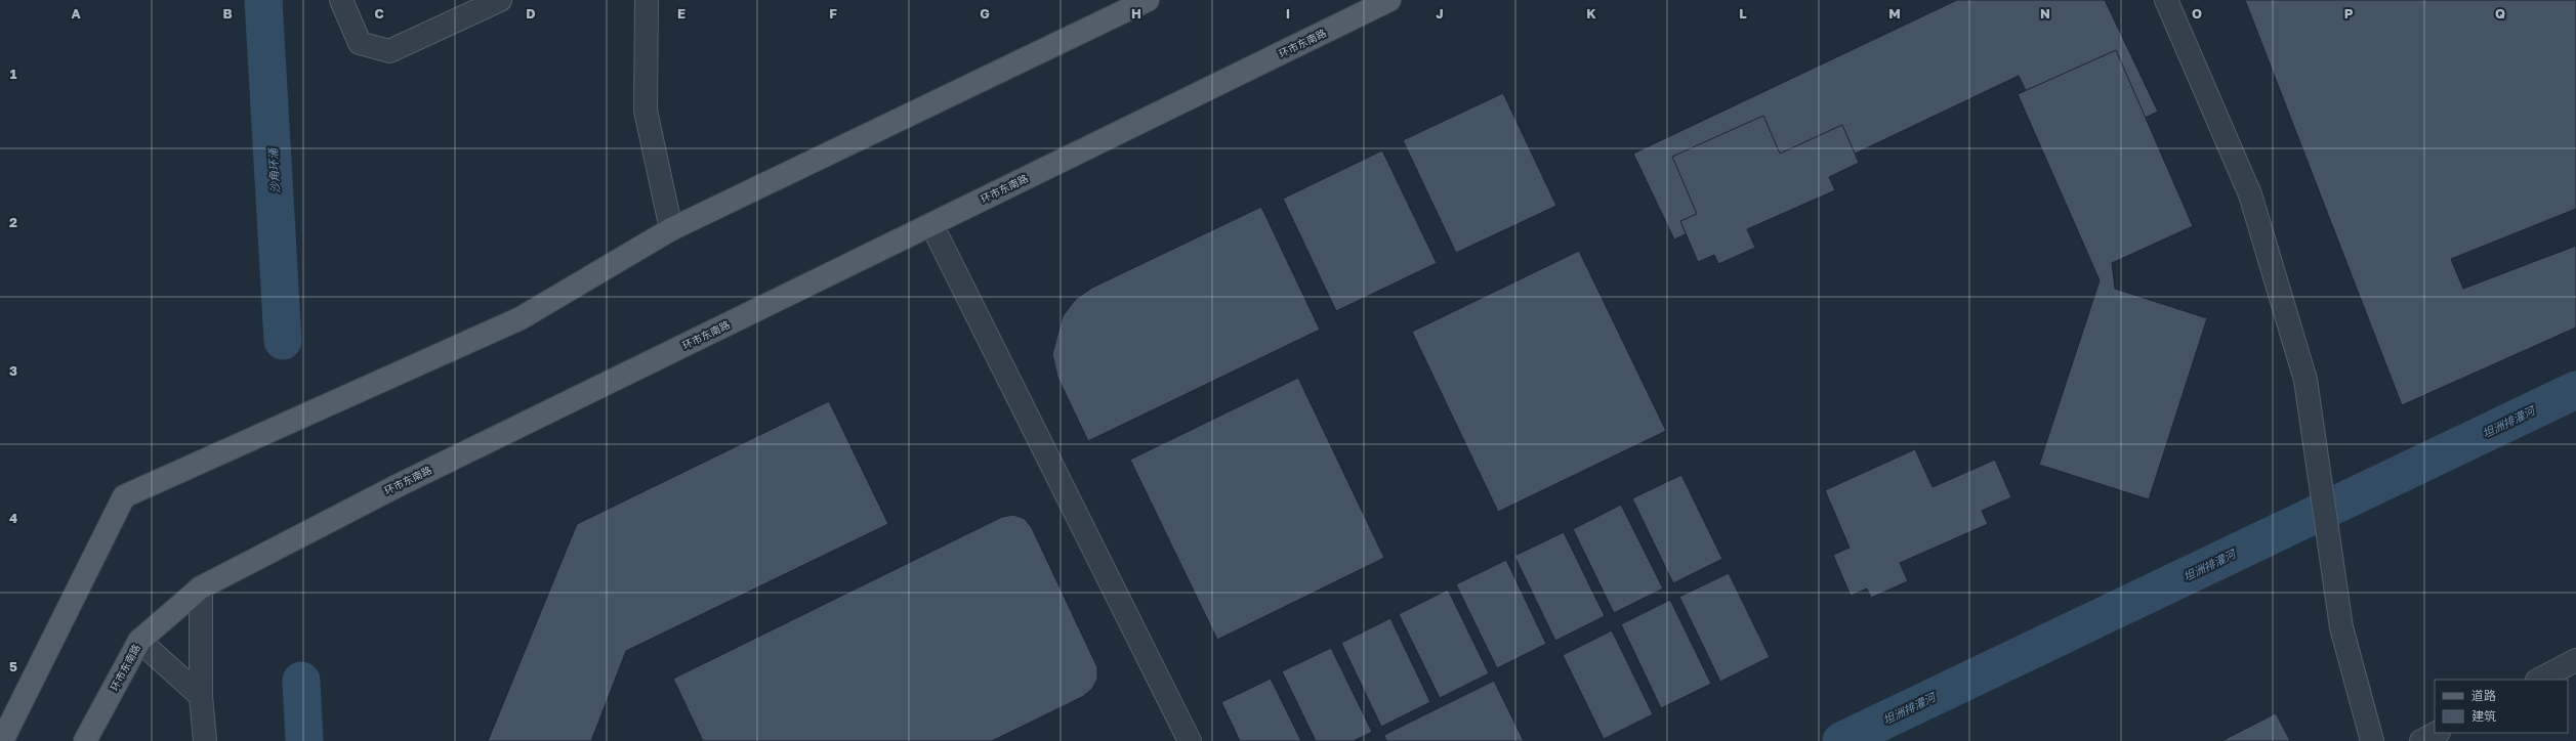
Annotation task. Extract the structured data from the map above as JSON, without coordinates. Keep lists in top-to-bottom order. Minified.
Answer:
{"streets":{"main road":["环市东南路"]},"water":["沙角环涌","坦洲排灌河"],"legend":["道路","建筑"],"grid":{"columns":["A","B","C","D","E","F","G","H","I","J","K","L","M","N","O","P","Q"],"rows":["1","2","3","4","5"]}}
